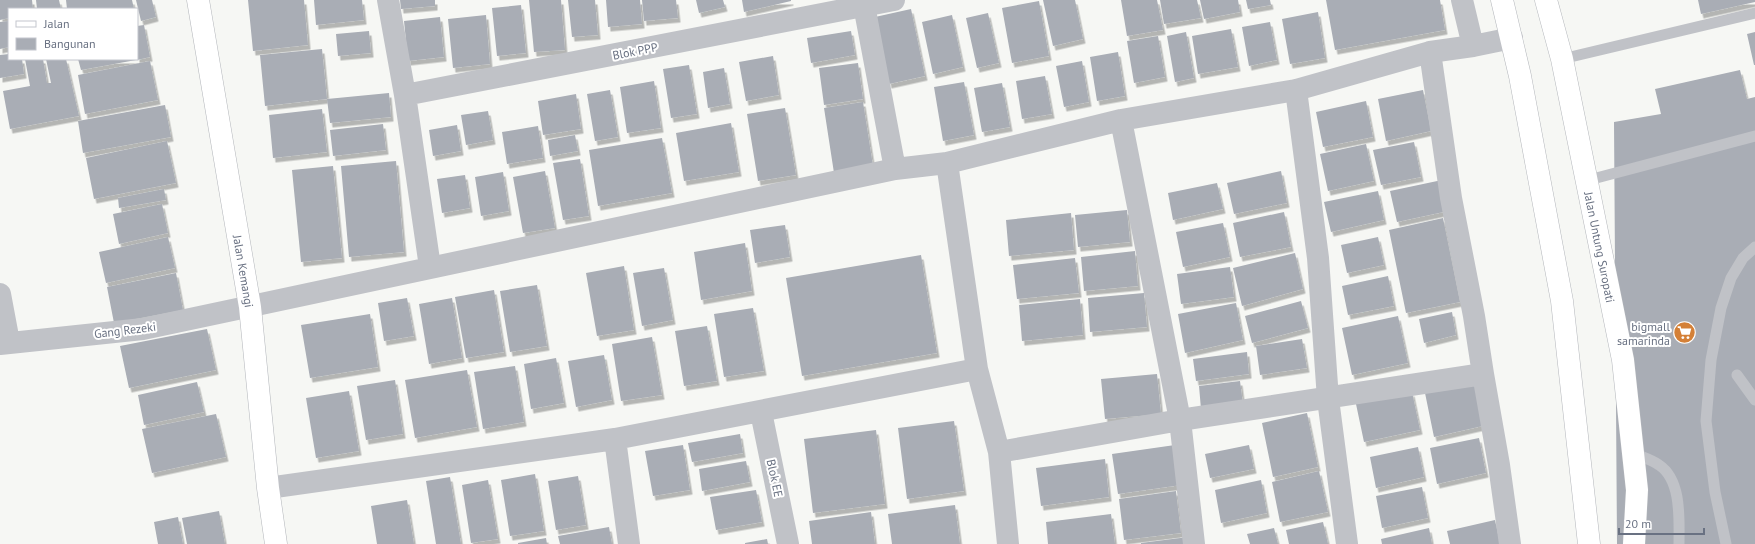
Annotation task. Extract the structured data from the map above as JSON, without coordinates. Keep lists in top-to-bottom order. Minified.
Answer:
{"streets":{"main road":["Jalan Untung Suropati","Jalan Kemangi"],"street":["Blok PPP","Gang Rezeki","Blok EE"]},"crossings":[["Jalan Kemangi","Gang Rezeki"]],"places":{"supermarket":["bigmall samarinda"]},"legend":["Jalan","Bangunan"],"scale_bar":"20 m"}
